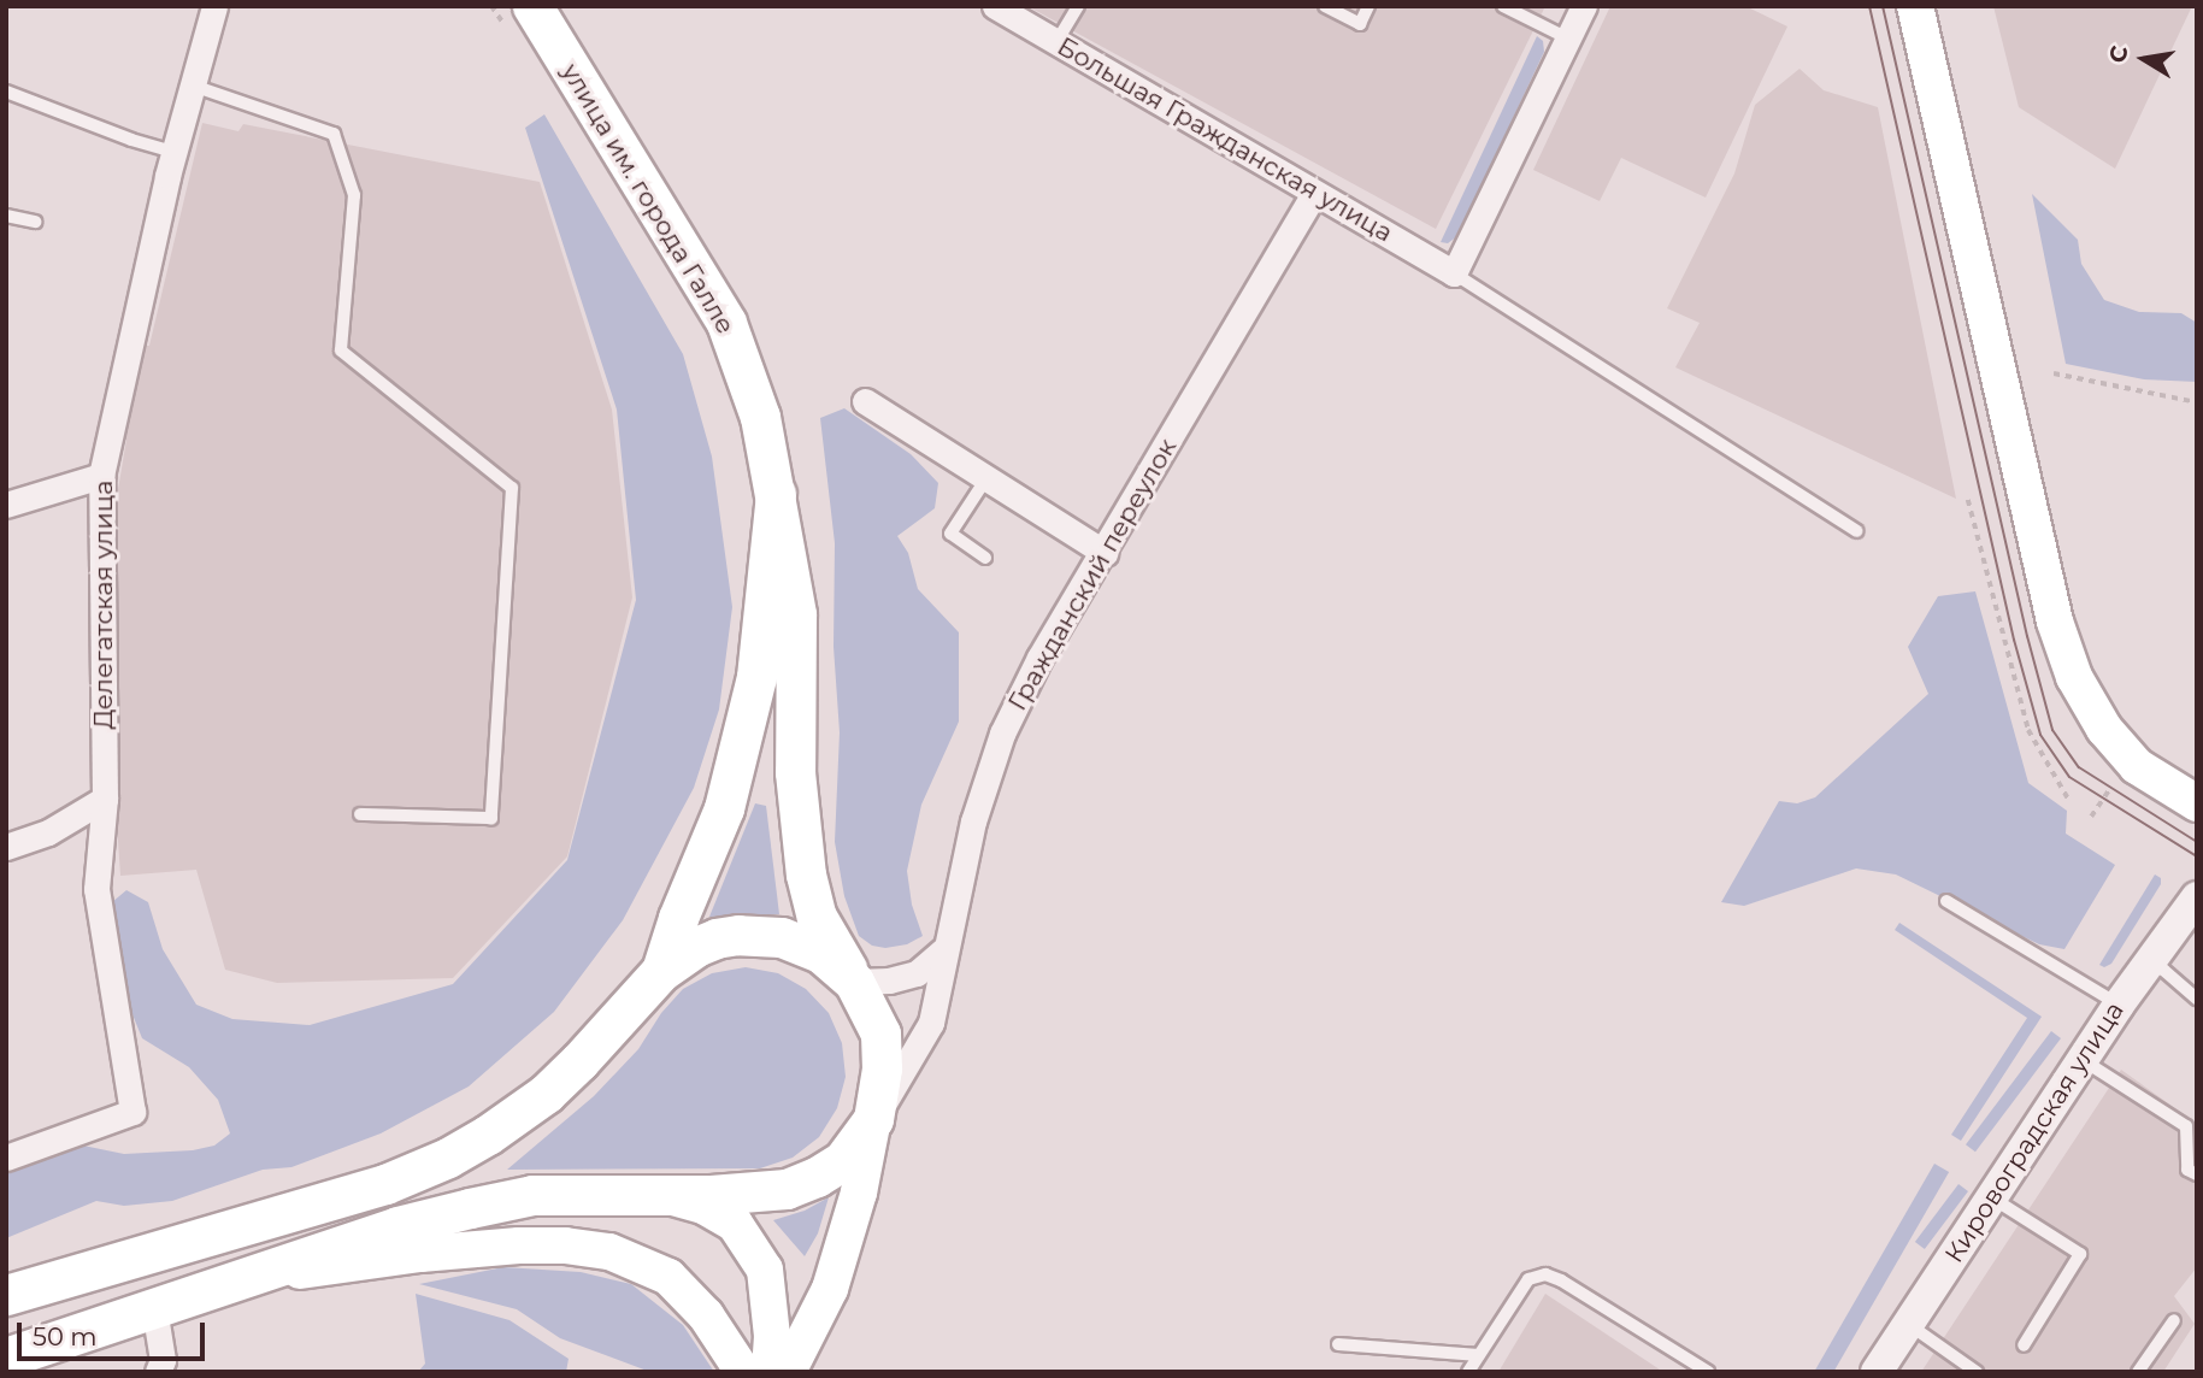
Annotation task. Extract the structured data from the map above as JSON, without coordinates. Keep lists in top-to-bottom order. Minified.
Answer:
{"streets":{"main road":["улица им. города Галле"],"street":["Большая Гражданская улица","Гражданский переулок","Делегатская улица","Кировоградская улица"]},"crossings":[["Большая Гражданская улица","Гражданский переулок"],["улица им. города Галле","Гражданский переулок"]],"scale_bar":"50 m","north":"left"}
